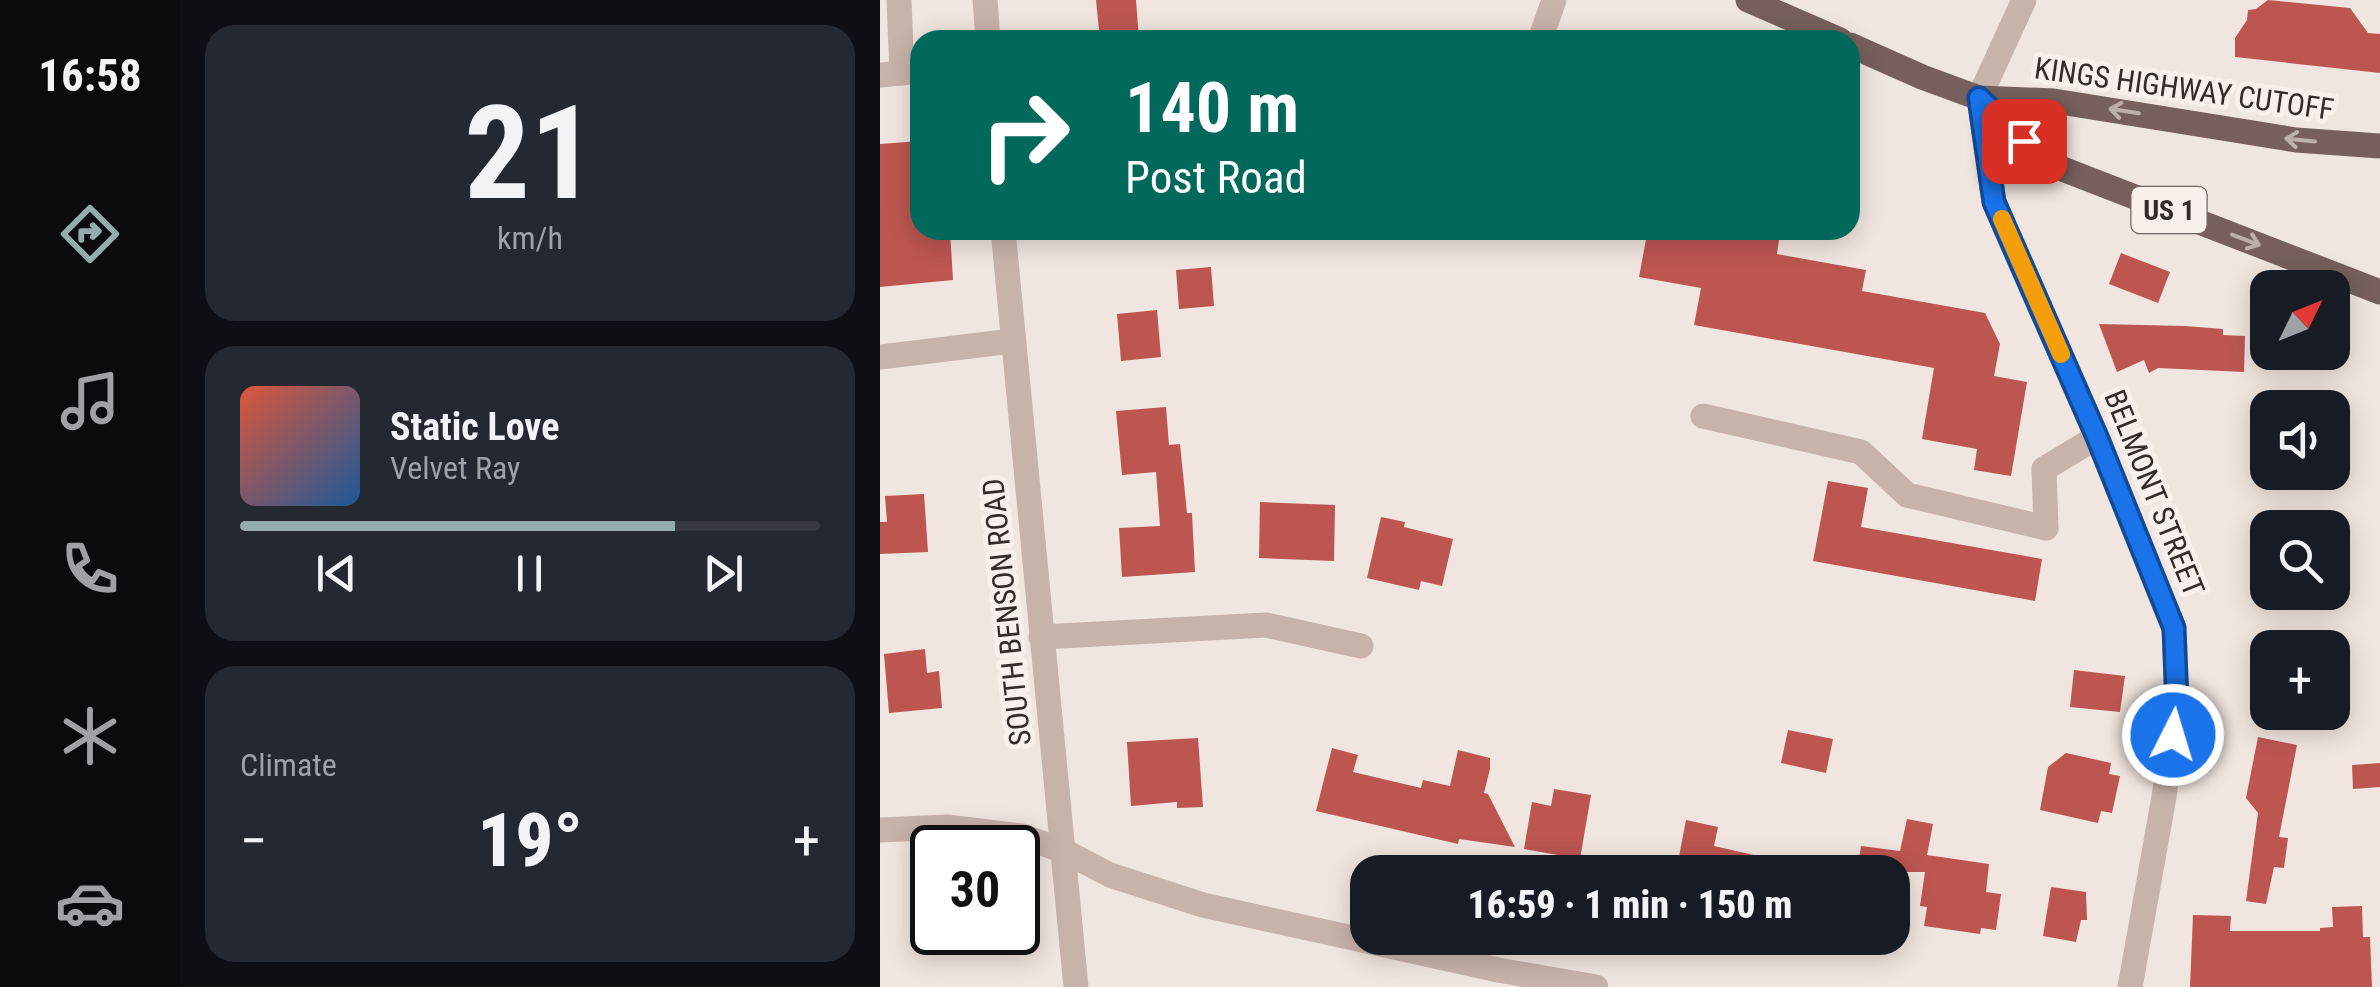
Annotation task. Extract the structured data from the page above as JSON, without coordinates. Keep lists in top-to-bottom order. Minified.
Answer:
{"streets":{"main road":["KINGS HIGHWAY CUTOFF","US 1"],"street":["BELMONT STREET","SOUTH BENSON ROAD"]},"crossings":[["KINGS HIGHWAY CUTOFF","US 1"],["KINGS HIGHWAY CUTOFF","BELMONT STREET"],["US 1","BELMONT STREET"]],"north":"top right","page":{"tabs":"16:58","tile":[["21","km/h"],"Climate"],"turn":["140 m","Post Road"],"map_buttons":"+","song":["Static Love","Velvet Ray"],"heat":["−","19°","+"],"limit":"30","trip":"16:59 · 1 min · 150 m"}}
